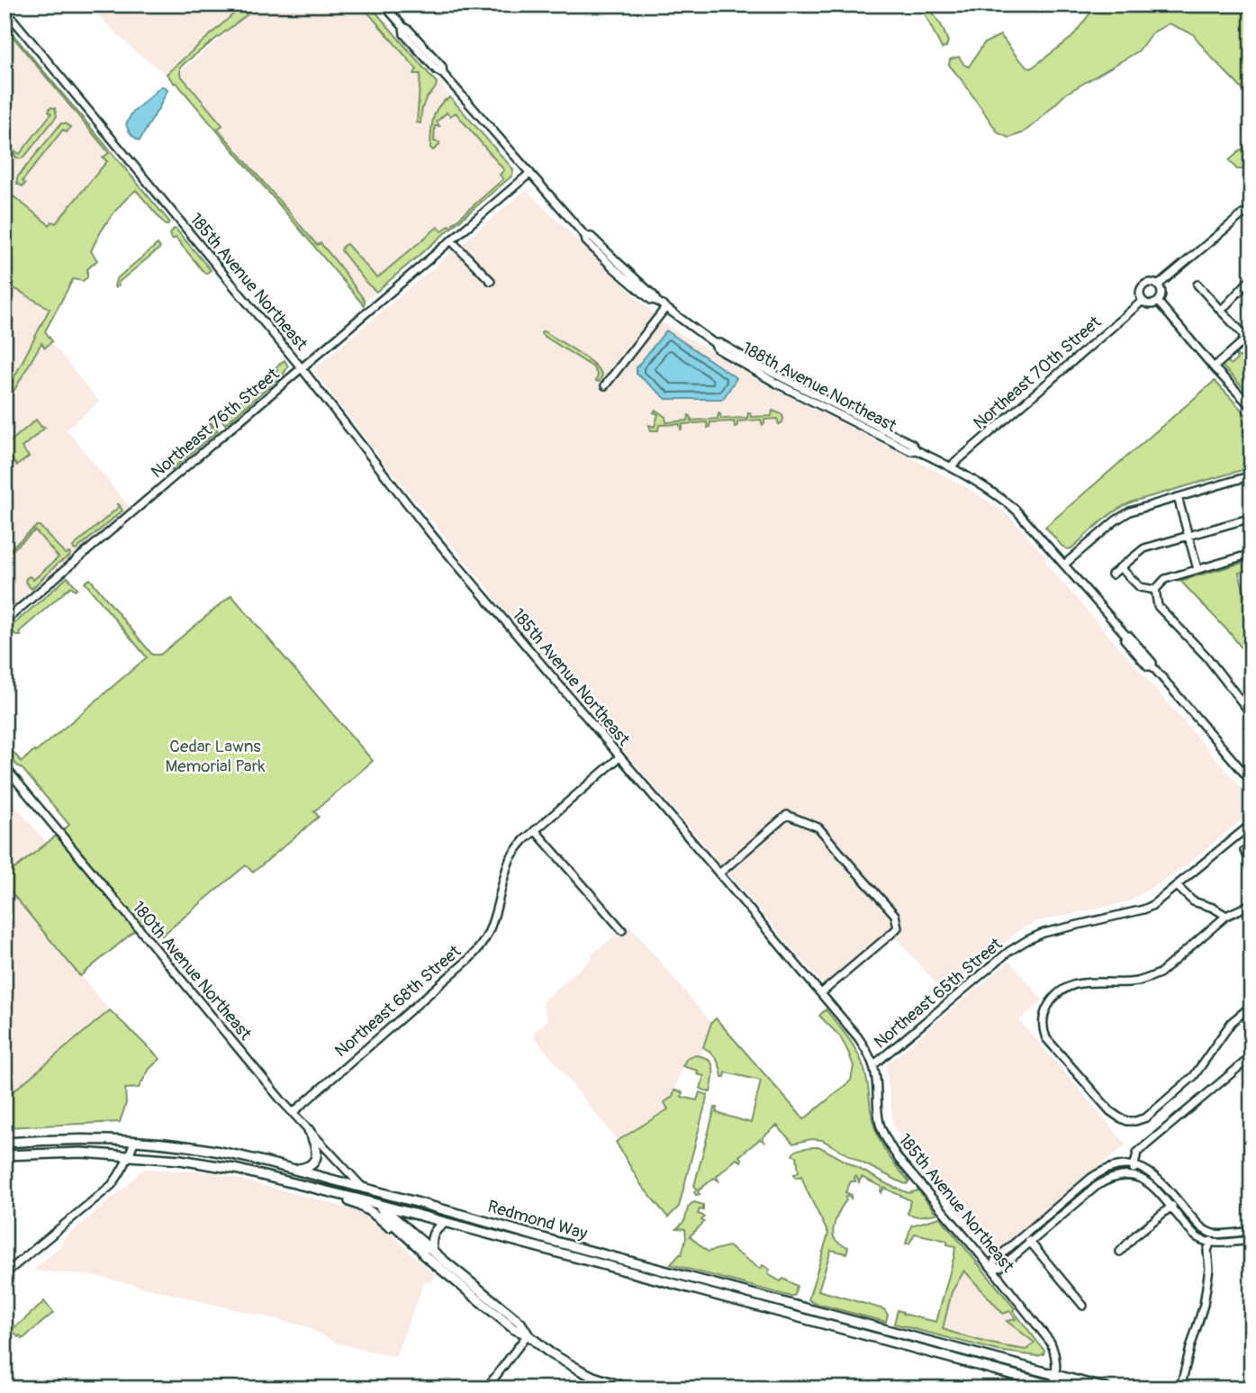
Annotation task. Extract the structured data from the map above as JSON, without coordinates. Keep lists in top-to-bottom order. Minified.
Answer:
{"streets":{"main road":["Redmond Way"],"street":["185th Avenue Northeast","Northeast 70th Street","188th Avenue Northeast","Northeast 76th Street","180th Avenue Northeast","Northeast 65th Street","Northeast 68th Street"]},"crossings":[["185th Avenue Northeast","Northeast 76th Street"],["185th Avenue Northeast","Northeast 65th Street"],["185th Avenue Northeast","Northeast 68th Street"],["185th Avenue Northeast","Redmond Way"],["Northeast 70th Street","188th Avenue Northeast"],["188th Avenue Northeast","Northeast 76th Street"],["180th Avenue Northeast","Northeast 68th Street"],["180th Avenue Northeast","Redmond Way"]],"parks":["Cedar Lawns Memorial Park"]}
